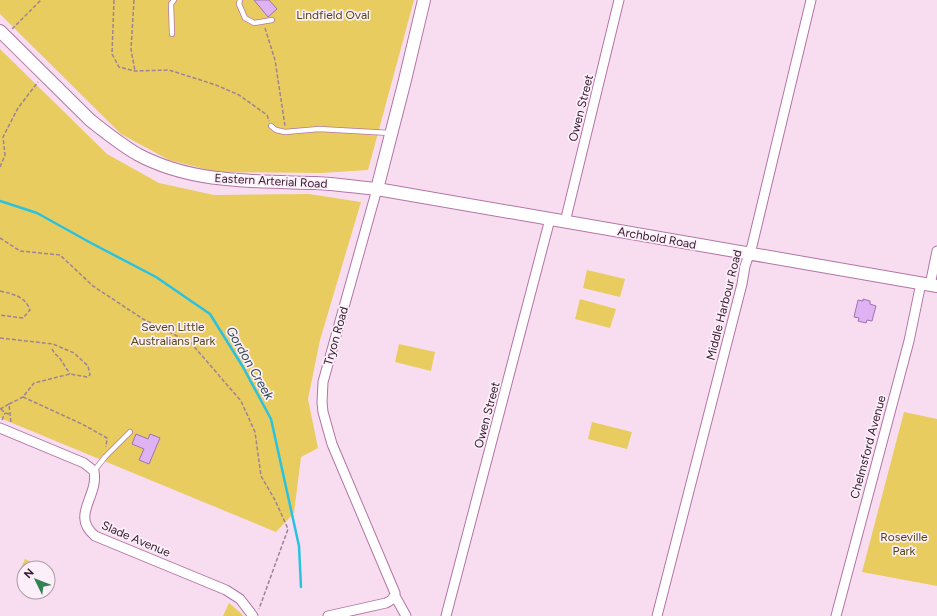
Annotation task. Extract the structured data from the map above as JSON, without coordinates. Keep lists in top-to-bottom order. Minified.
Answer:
{"streets":{"main road":["Eastern Arterial Road","Archbold Road","Tryon Road"],"street":["Owen Street","Middle Harbour Road","Chelmsford Avenue","Slade Avenue"]},"crossings":[["Owen Street","Archbold Road"],["Eastern Arterial Road","Archbold Road"],["Eastern Arterial Road","Tryon Road"],["Archbold Road","Middle Harbour Road"],["Archbold Road","Tryon Road"],["Archbold Road","Chelmsford Avenue"]],"water":["Gordon Creek"],"parks":["Lindfield Oval","Seven Little Australians Park","Roseville Park"],"north":"top left"}
